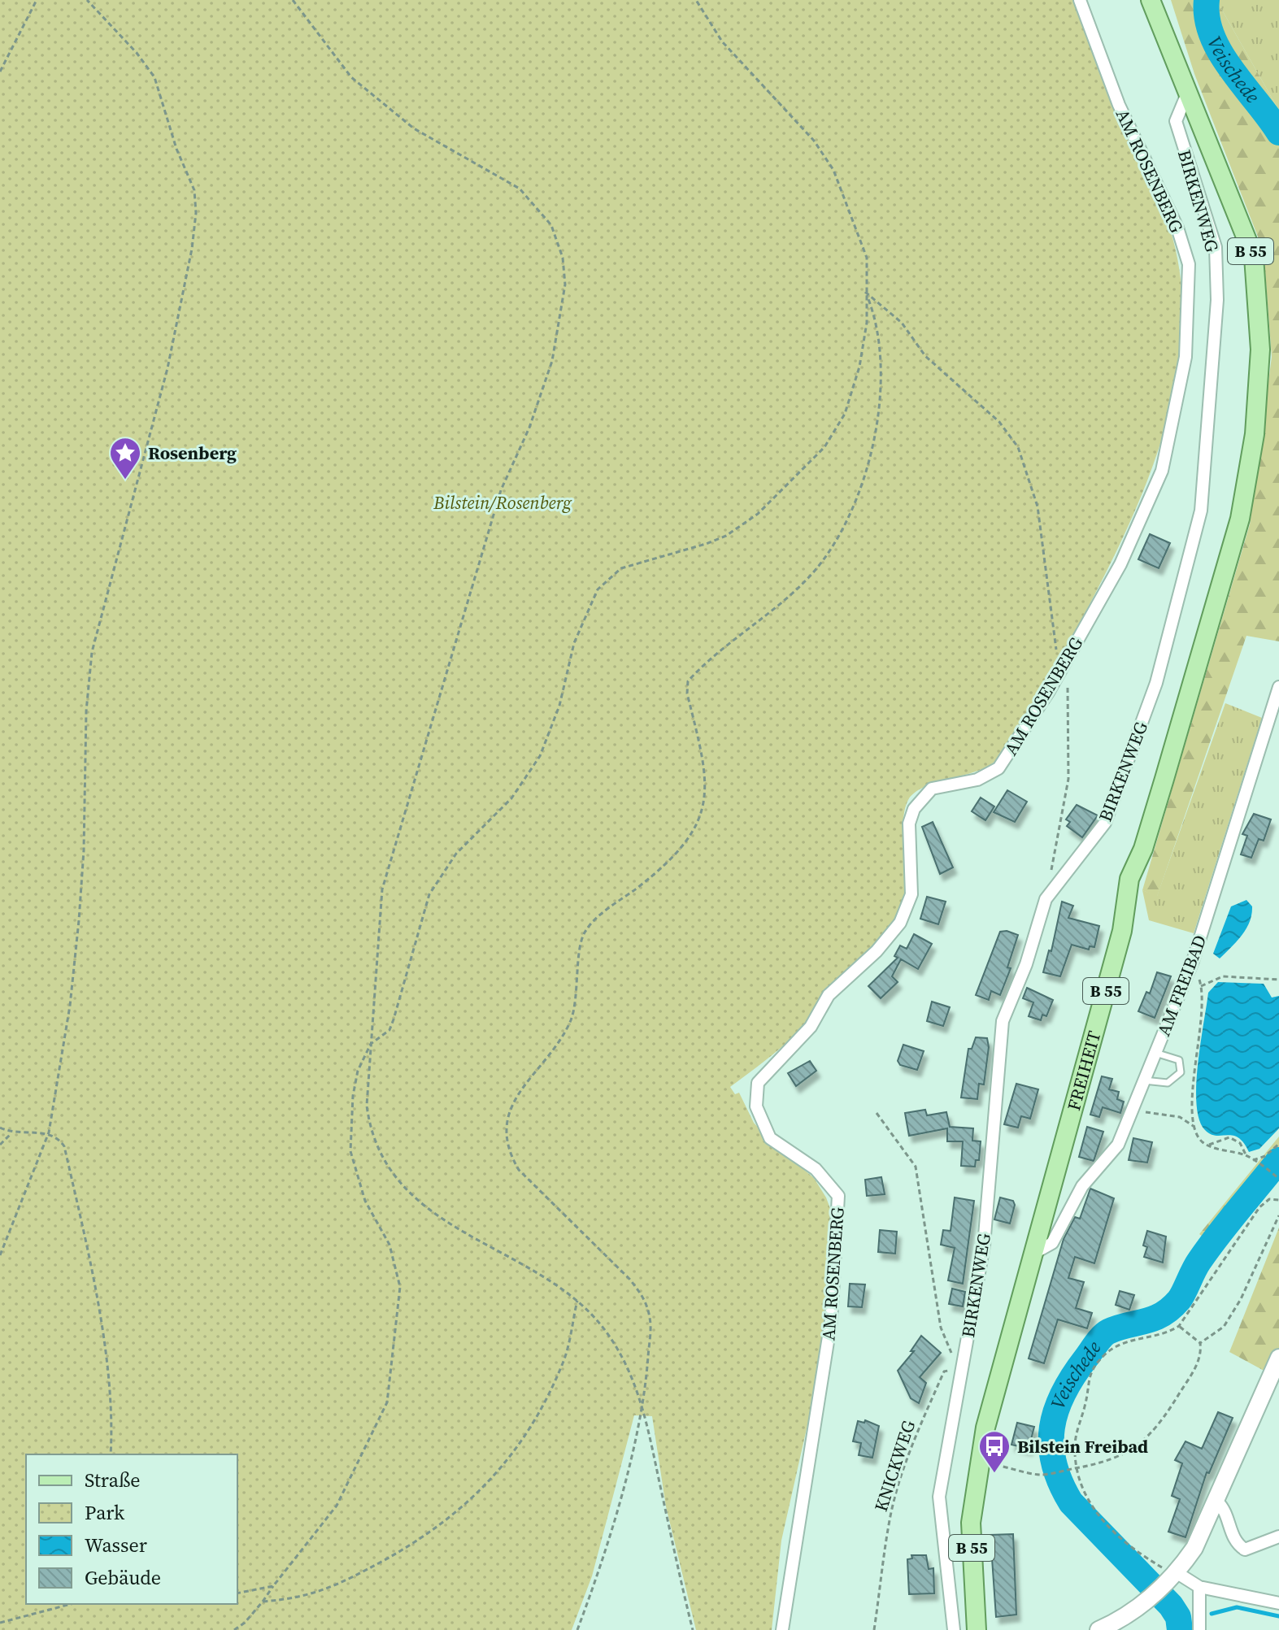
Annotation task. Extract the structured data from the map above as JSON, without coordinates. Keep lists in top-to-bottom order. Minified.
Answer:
{"streets":{"main road":["B 55","FREIHEIT"],"street":["AM ROSENBERG","BIRKENWEG","AM FREIBAD"],"path":["KNICKWEG"]},"crossings":[["BIRKENWEG","B 55"],["BIRKENWEG","FREIHEIT"],["BIRKENWEG","KNICKWEG"],["B 55","FREIHEIT"],["AM FREIBAD","FREIHEIT"]],"water":["Veischede"],"parks":["Bilstein/Rosenberg"],"places":{"place":["Rosenberg"],"bus stop":["Bilstein Freibad"]},"legend":["Straße","Park","Wasser","Gebäude"]}
